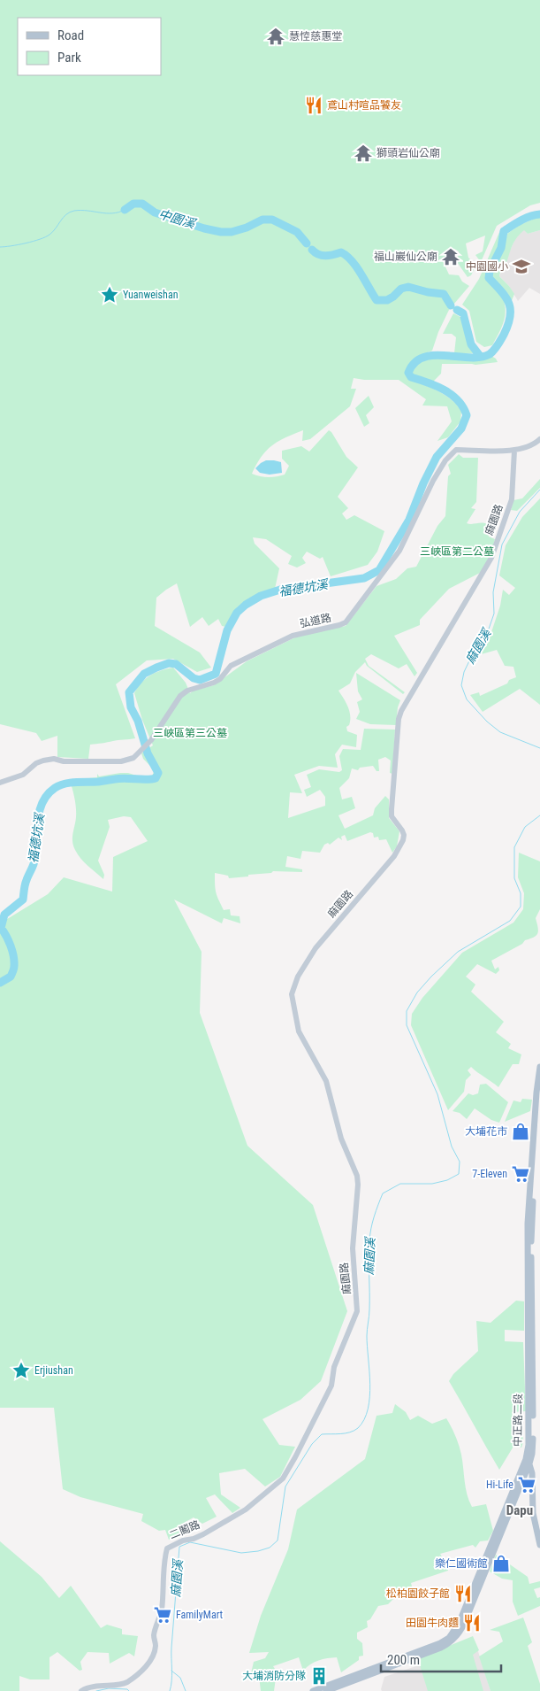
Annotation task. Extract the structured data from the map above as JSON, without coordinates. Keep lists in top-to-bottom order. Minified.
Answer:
{"streets":{"main road":["中正路二段"],"street":["麻園路","弘道路","二鬮路"]},"crossings":[["麻園路","弘道路"],["麻園路","二鬮路"]],"districts":["Dapu"],"water":["中園溪","福德坑溪","麻園溪"],"parks":["三峽區第二公墓","三峽區第三公墓"],"places":{"temple":["慧悾慈惠堂","獅頭岩仙公廟","福山巖仙公廟"],"restaurant":["鳶山村喧品饕友","松柏園餃子館","田園牛肉麵"],"school or university":["中園國小"],"place":["Yuanweishan","Erjiushan"],"shop":["大埔花市","樂仁國術館"],"supermarket":["7-Eleven","Hi-Life","FamilyMart"],"building":["大埔消防分隊"]},"legend":["Road","Park"],"scale_bar":"200 m"}
